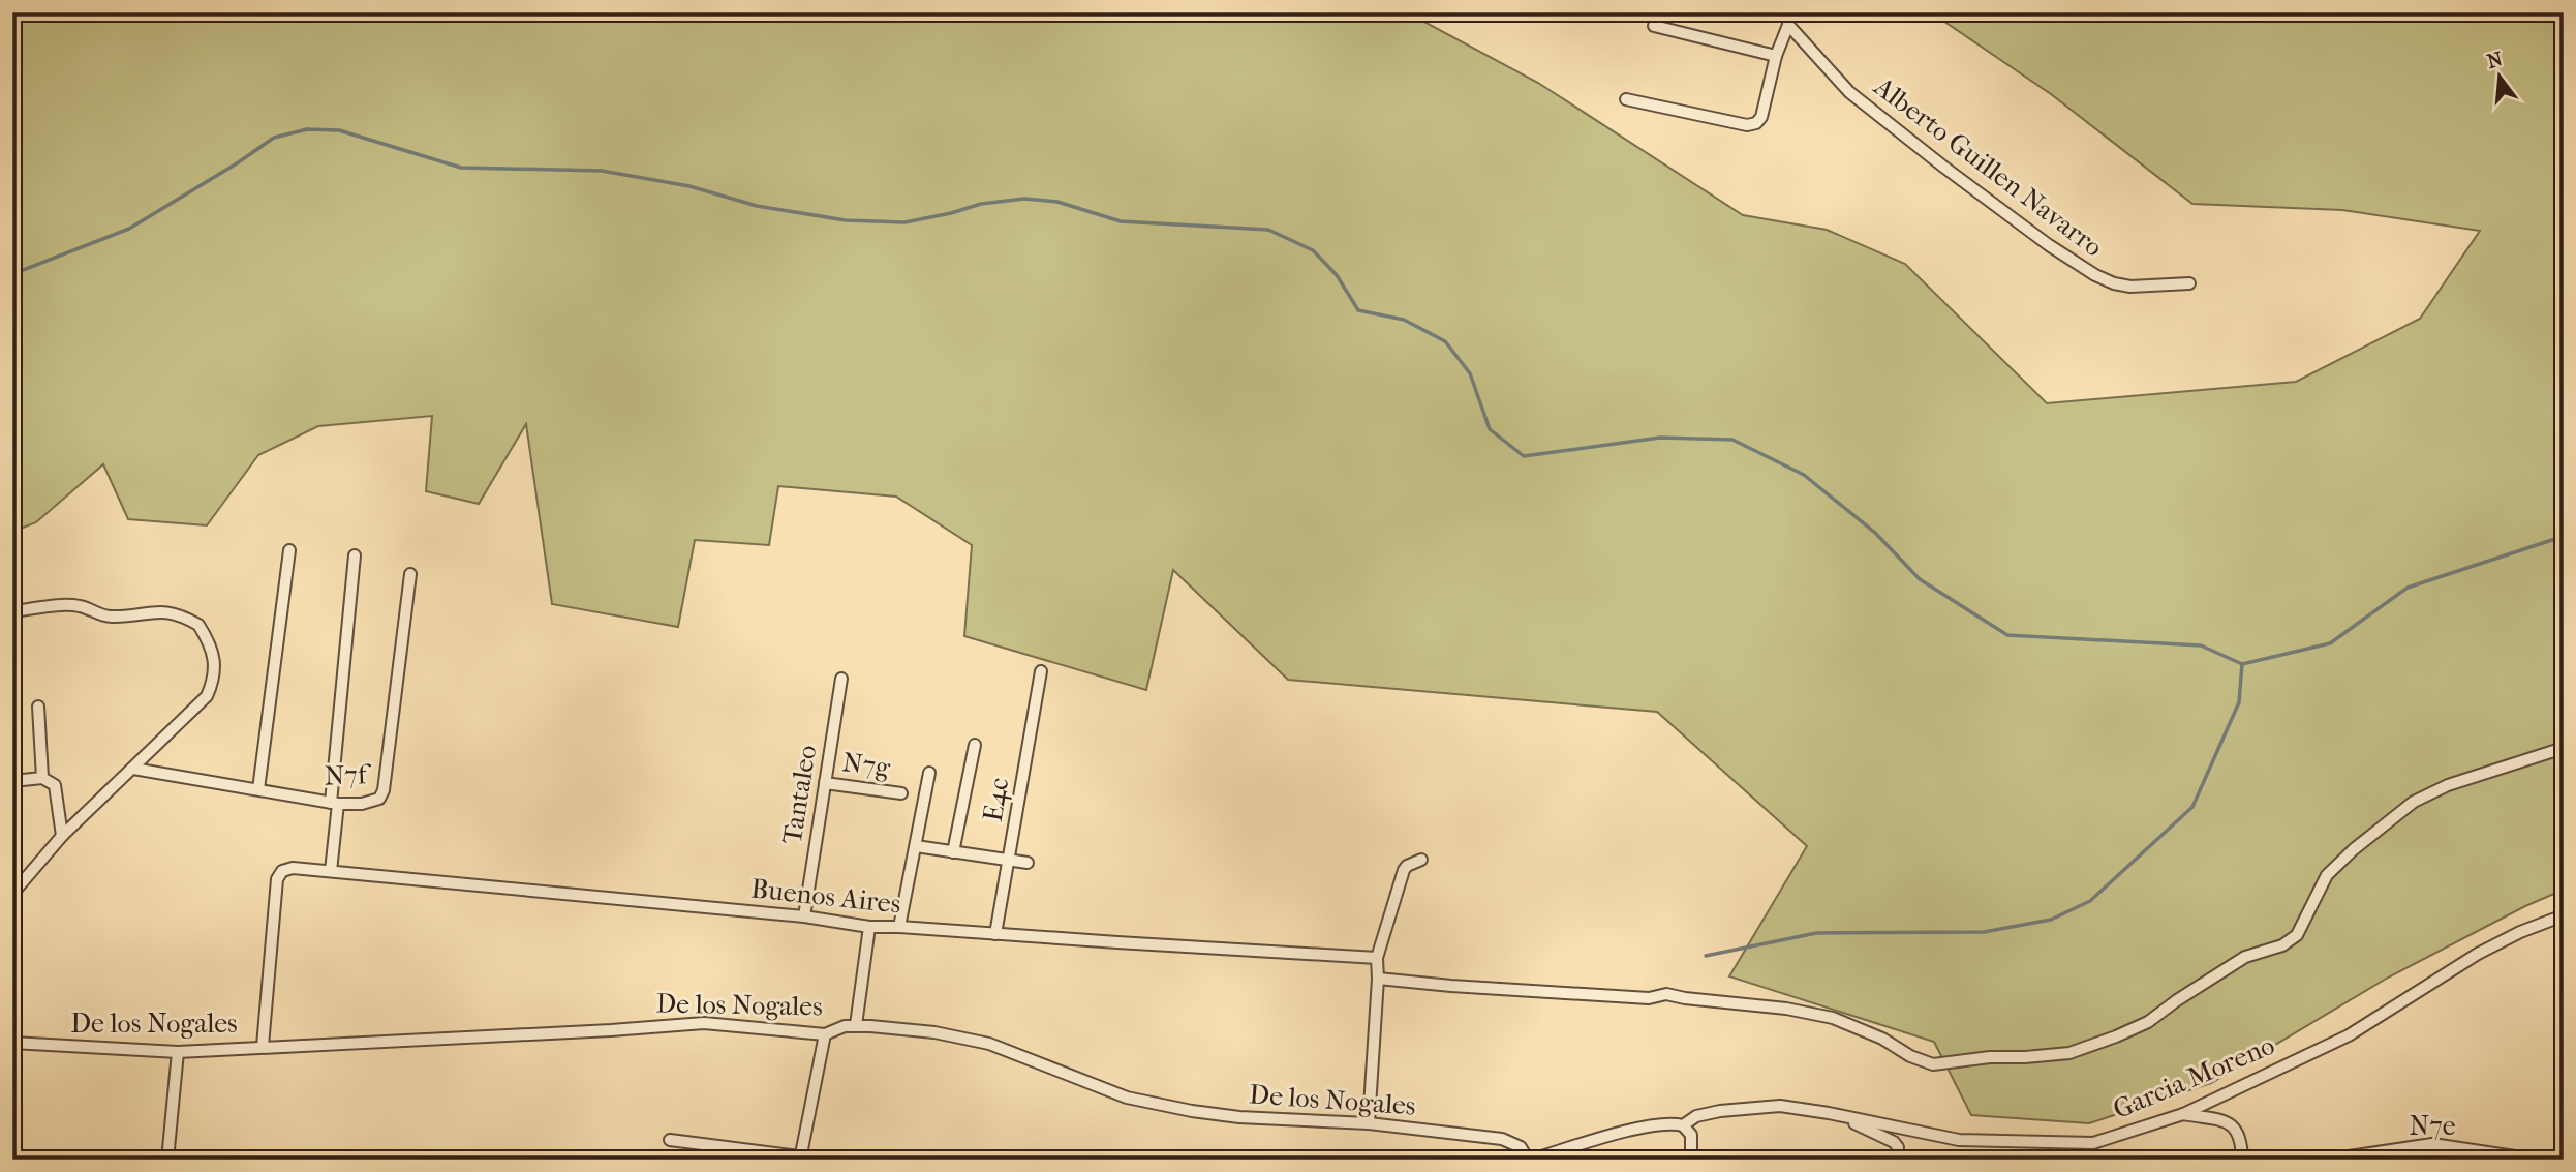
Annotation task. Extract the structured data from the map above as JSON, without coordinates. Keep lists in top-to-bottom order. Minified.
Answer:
{"streets":{"street":["Alberto Guillen Navarro","N7g","N7f","Tantaleo","E4c","Buenos Aires","De los Nogales","Garcia Moreno","N7e"]},"crossings":[["N7g","Tantaleo"],["Tantaleo","Buenos Aires"],["E4c","Buenos Aires"],["Buenos Aires","De los Nogales"],["De los Nogales","Garcia Moreno"]],"north":"top"}
